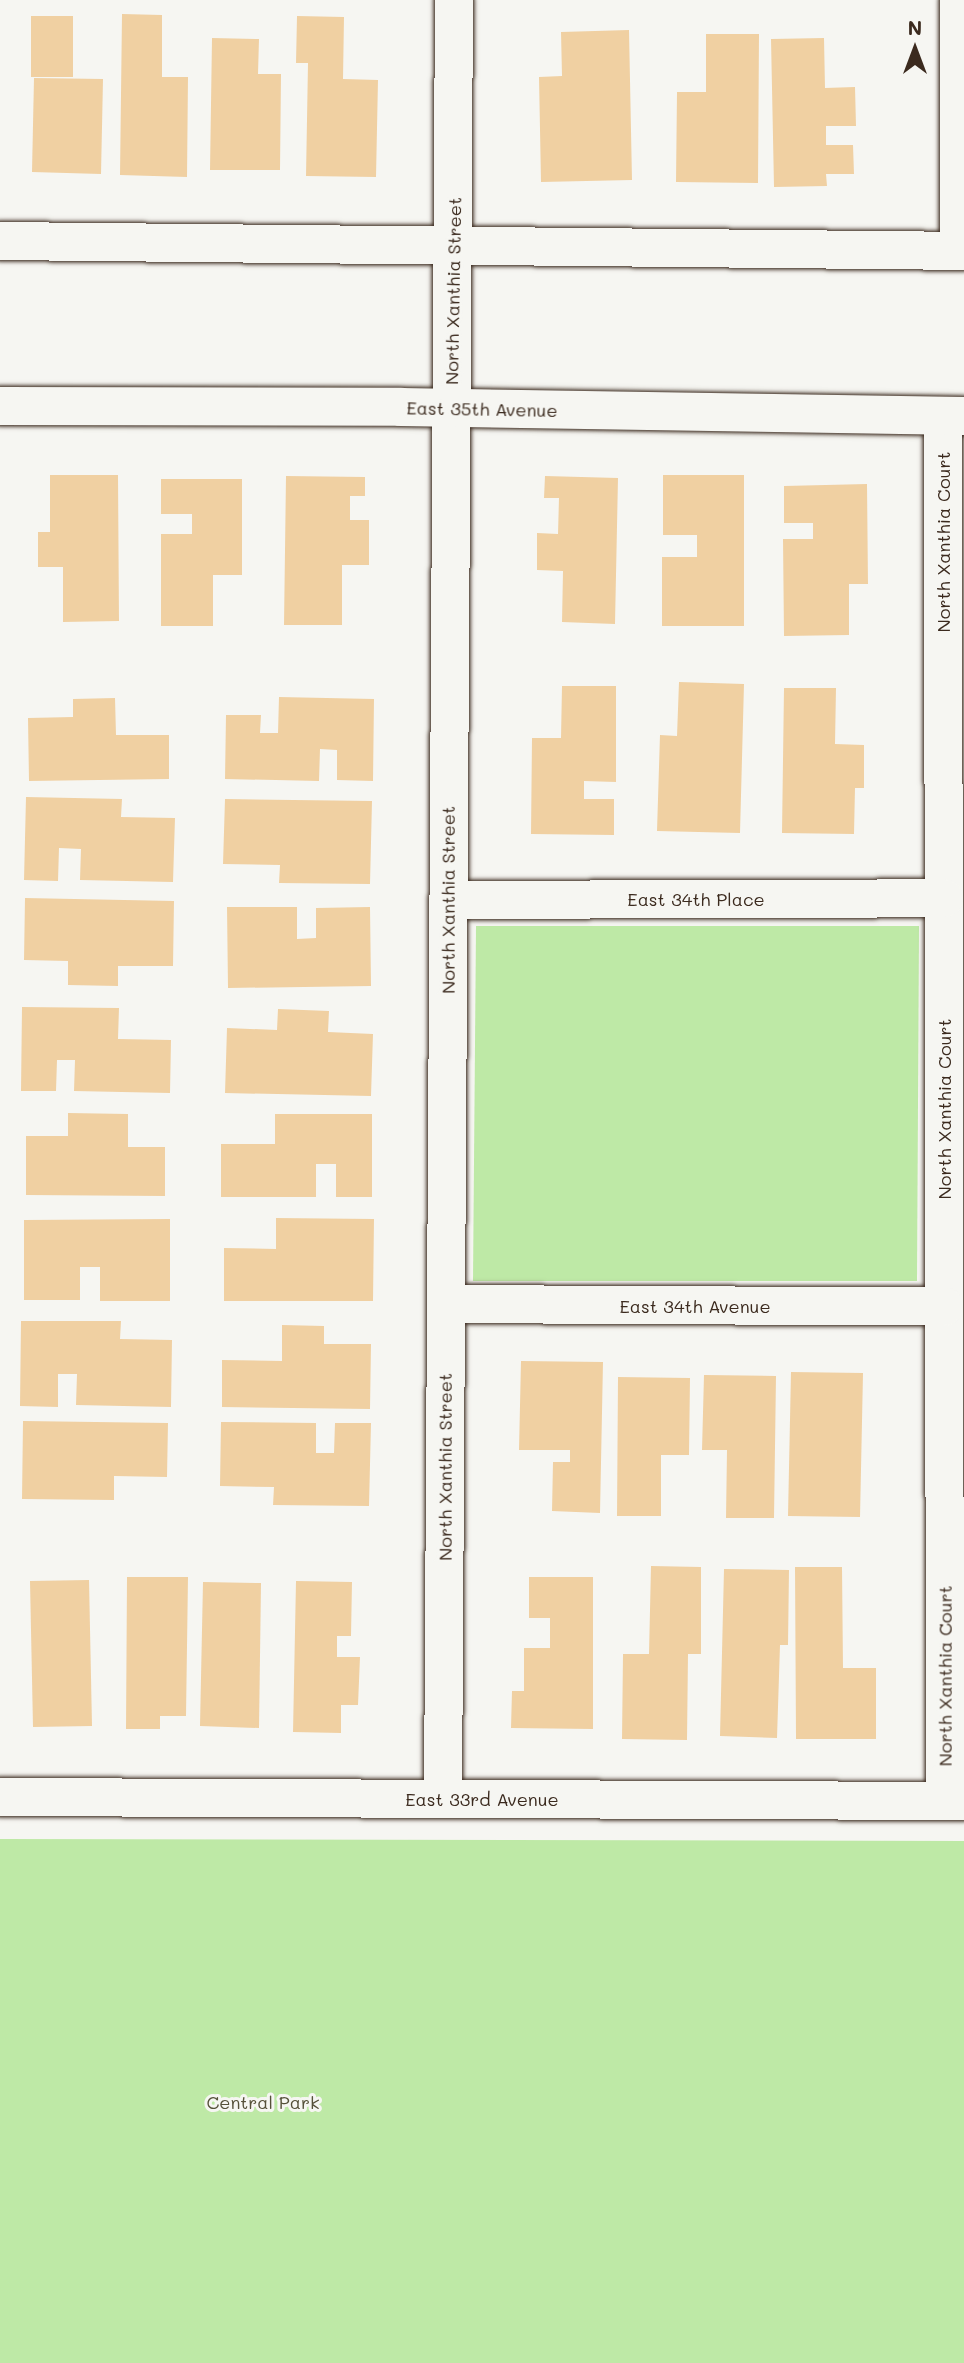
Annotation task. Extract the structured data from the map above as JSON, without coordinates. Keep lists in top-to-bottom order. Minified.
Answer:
{"streets":{"street":["North Xanthia Street","East 35th Avenue","North Xanthia Court","East 34th Place","East 34th Avenue","East 33rd Avenue"]},"crossings":[["North Xanthia Street","East 35th Avenue"],["North Xanthia Street","East 34th Place"],["North Xanthia Street","East 34th Avenue"],["North Xanthia Street","East 33rd Avenue"],["East 35th Avenue","North Xanthia Court"],["North Xanthia Court","East 34th Place"],["North Xanthia Court","East 34th Avenue"],["North Xanthia Court","East 33rd Avenue"]],"parks":["Central Park"],"north":"top"}
